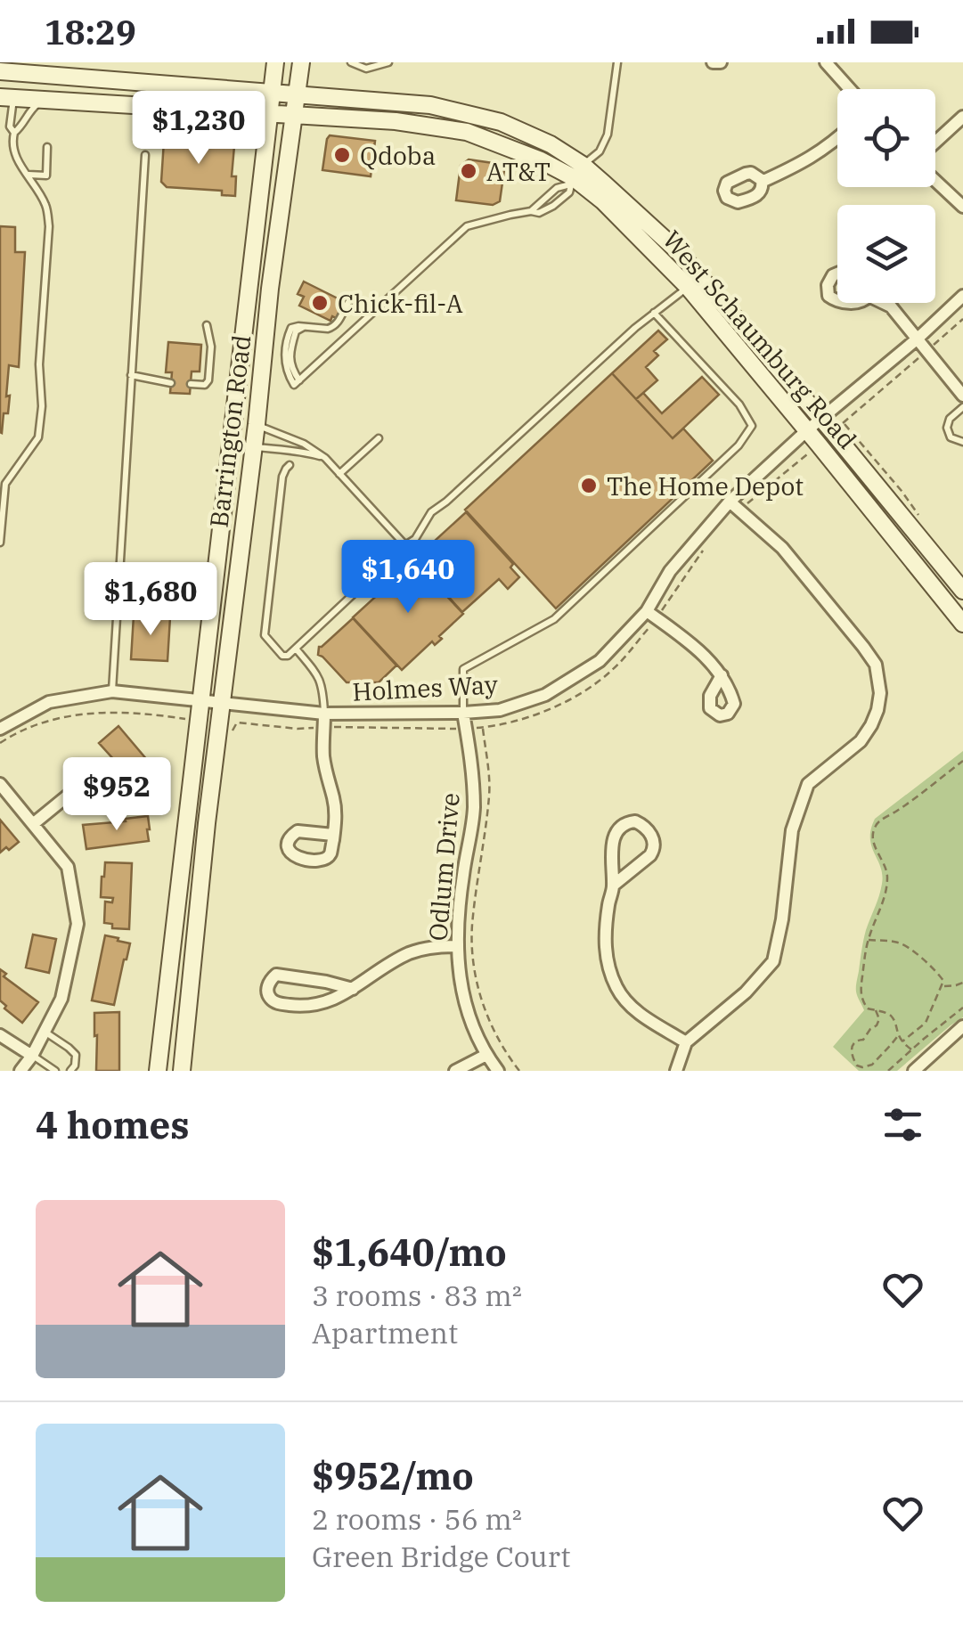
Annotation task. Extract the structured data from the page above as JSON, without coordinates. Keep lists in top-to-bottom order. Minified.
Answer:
{"streets":{"main road":["West Schaumburg Road","Barrington Road"],"street":["Holmes Way","Odlum Drive"]},"crossings":[["West Schaumburg Road","Barrington Road"],["West Schaumburg Road","Holmes Way"],["Barrington Road","Holmes Way"],["Holmes Way","Odlum Drive"]],"places":["Qdoba","AT&T","Chick-fil-A","The Home Depot"],"page":{"status":"18:29","price":["$1,230","$1,640","$1,680","$952"],"heading":"4 homes","list":[{"name":"$1,640/mo","note":"3 rooms · 83 m² · Apartment"},{"name":"$952/mo","note":"2 rooms · 56 m² · Green Bridge Court"}]}}
